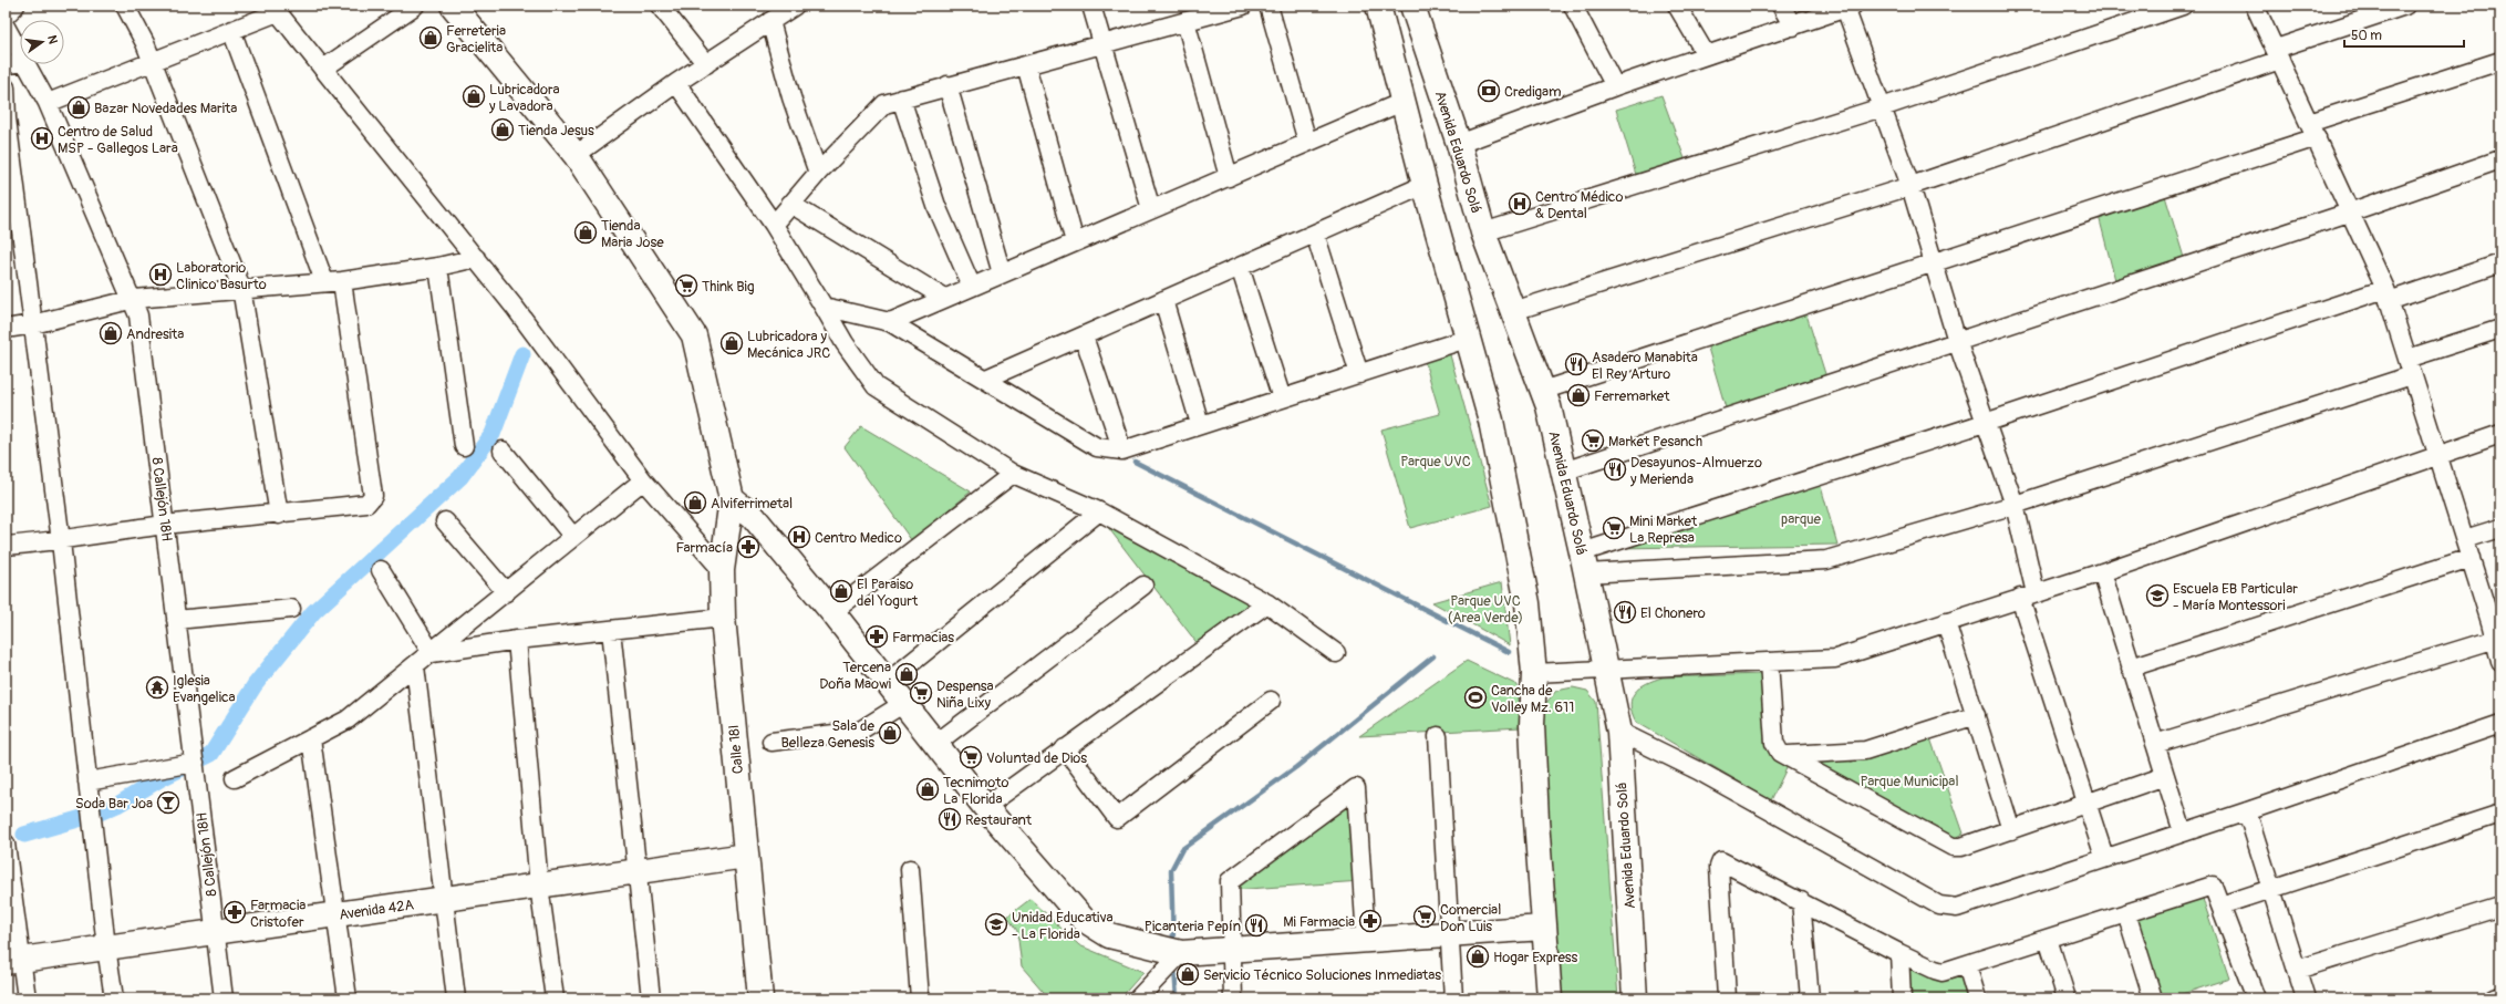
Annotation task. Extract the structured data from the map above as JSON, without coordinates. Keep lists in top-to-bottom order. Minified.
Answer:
{"streets":{"street":["Avenida Eduardo Solá","8 Callejón 18H","Calle 18I","Avenida 42A"]},"crossings":[["8 Callejón 18H","Avenida 42A"],["Calle 18I","Avenida 42A"]],"parks":["Parque UVC","parque","Parque UVC (Area Verde)","Parque Municipal"],"places":{"shop":["Ferreteria Gracielita","Lubricadora y Lavadora","Bazar Novedades Marita","Tienda Jesus","Tienda Maria Jose","Andresita","Lubricadora y Mecánica JRC","Ferremarket","Alviferrimetal","El Paraiso del Yogurt","Tercena Doña Maowi","Sala de Belleza Genesis","Tecnimoto La Florida","Hogar Express","Servicio Técnico Soluciones Inmediatas"],"bank":["Credigam"],"hospital":["Centro de Salud MSP - Gallegos Lara","Centro Médico & Dental","Laboratorio Clinico Basurto","Centro Medico"],"supermarket":["Think Big","Market Pesanch","Mini Market La Represa","Despensa Niña Lixy","Voluntad de Dios","Comercial Don Luis"],"restaurant":["Asadero Manabita El Rey Arturo","Desayunos-Almuerzo y Merienda","El Chonero","Restaurant","Picanteria Pepín"],"pharmacy":["Farmacía","Farmacias","Farmacia Cristofer","Mi Farmacia"],"school or university":["Escuela EB Particular - María Montessori","Unidad Educativa - La Florida"],"temple":["Iglesia Evangelica"],"sports":["Cancha de Volley Mz. 611"],"bar":["Soda Bar Joa"]},"scale_bar":"50 m","north":"right"}
